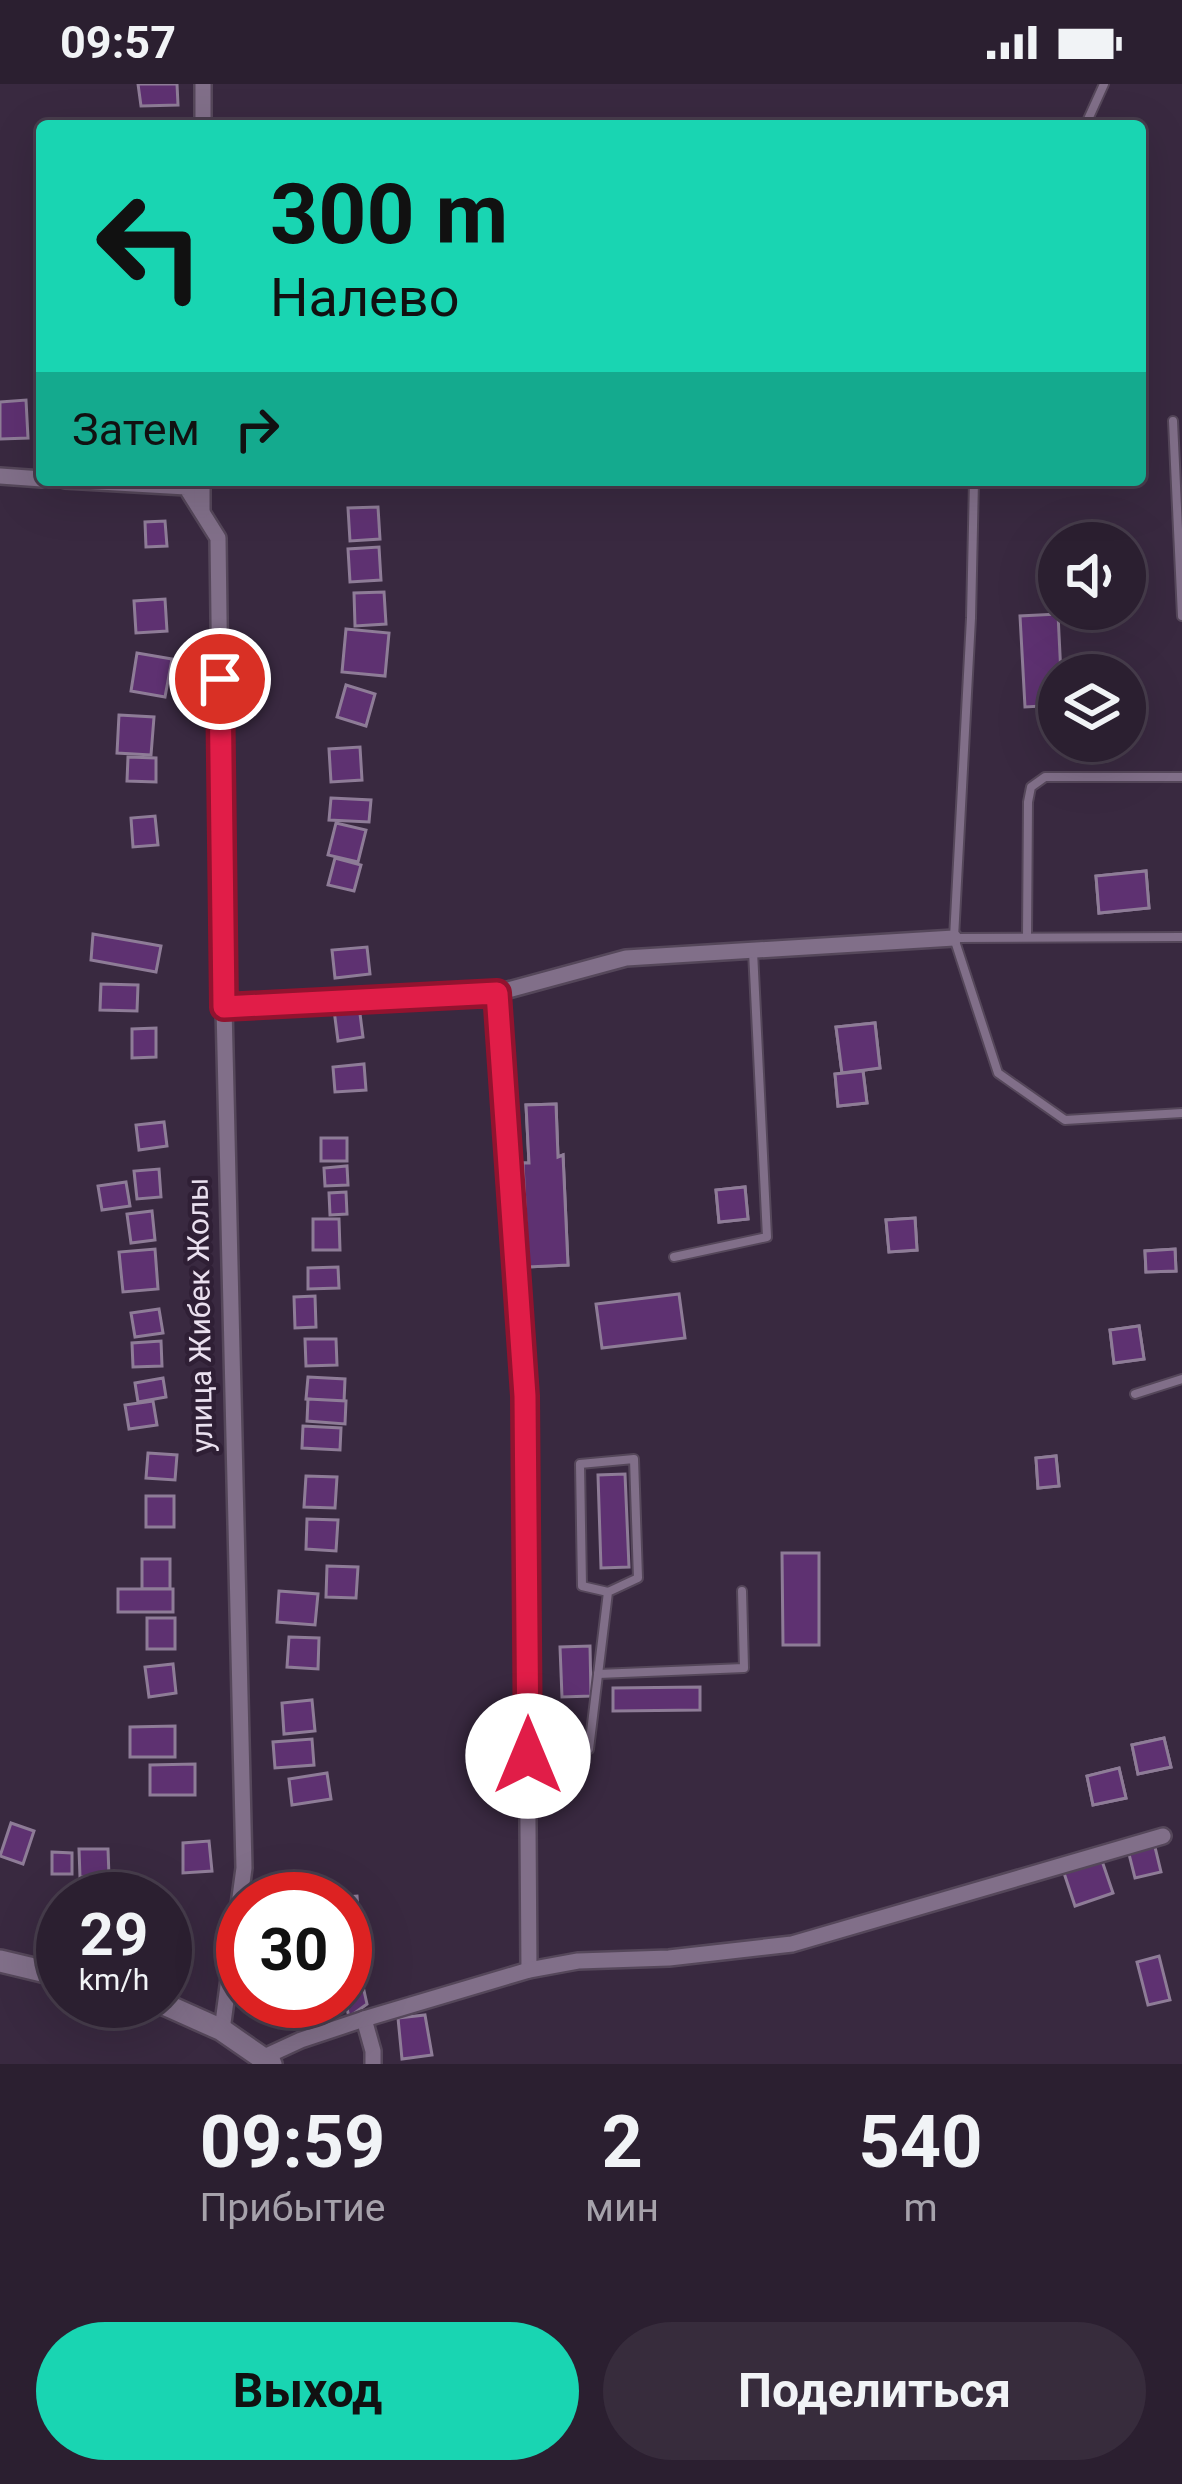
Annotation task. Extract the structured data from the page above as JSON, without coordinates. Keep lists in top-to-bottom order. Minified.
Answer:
{"streets":{"street":["улица Жибек Жолы"]},"page":{"status":"09:57","turn":["300 m","Налево"],"then":"Затем","speed":"29 km/h","limit":"30","eta":["09:59","Прибытие","2","мин","540","m"],"buttons":["Выход","Поделиться"]}}
